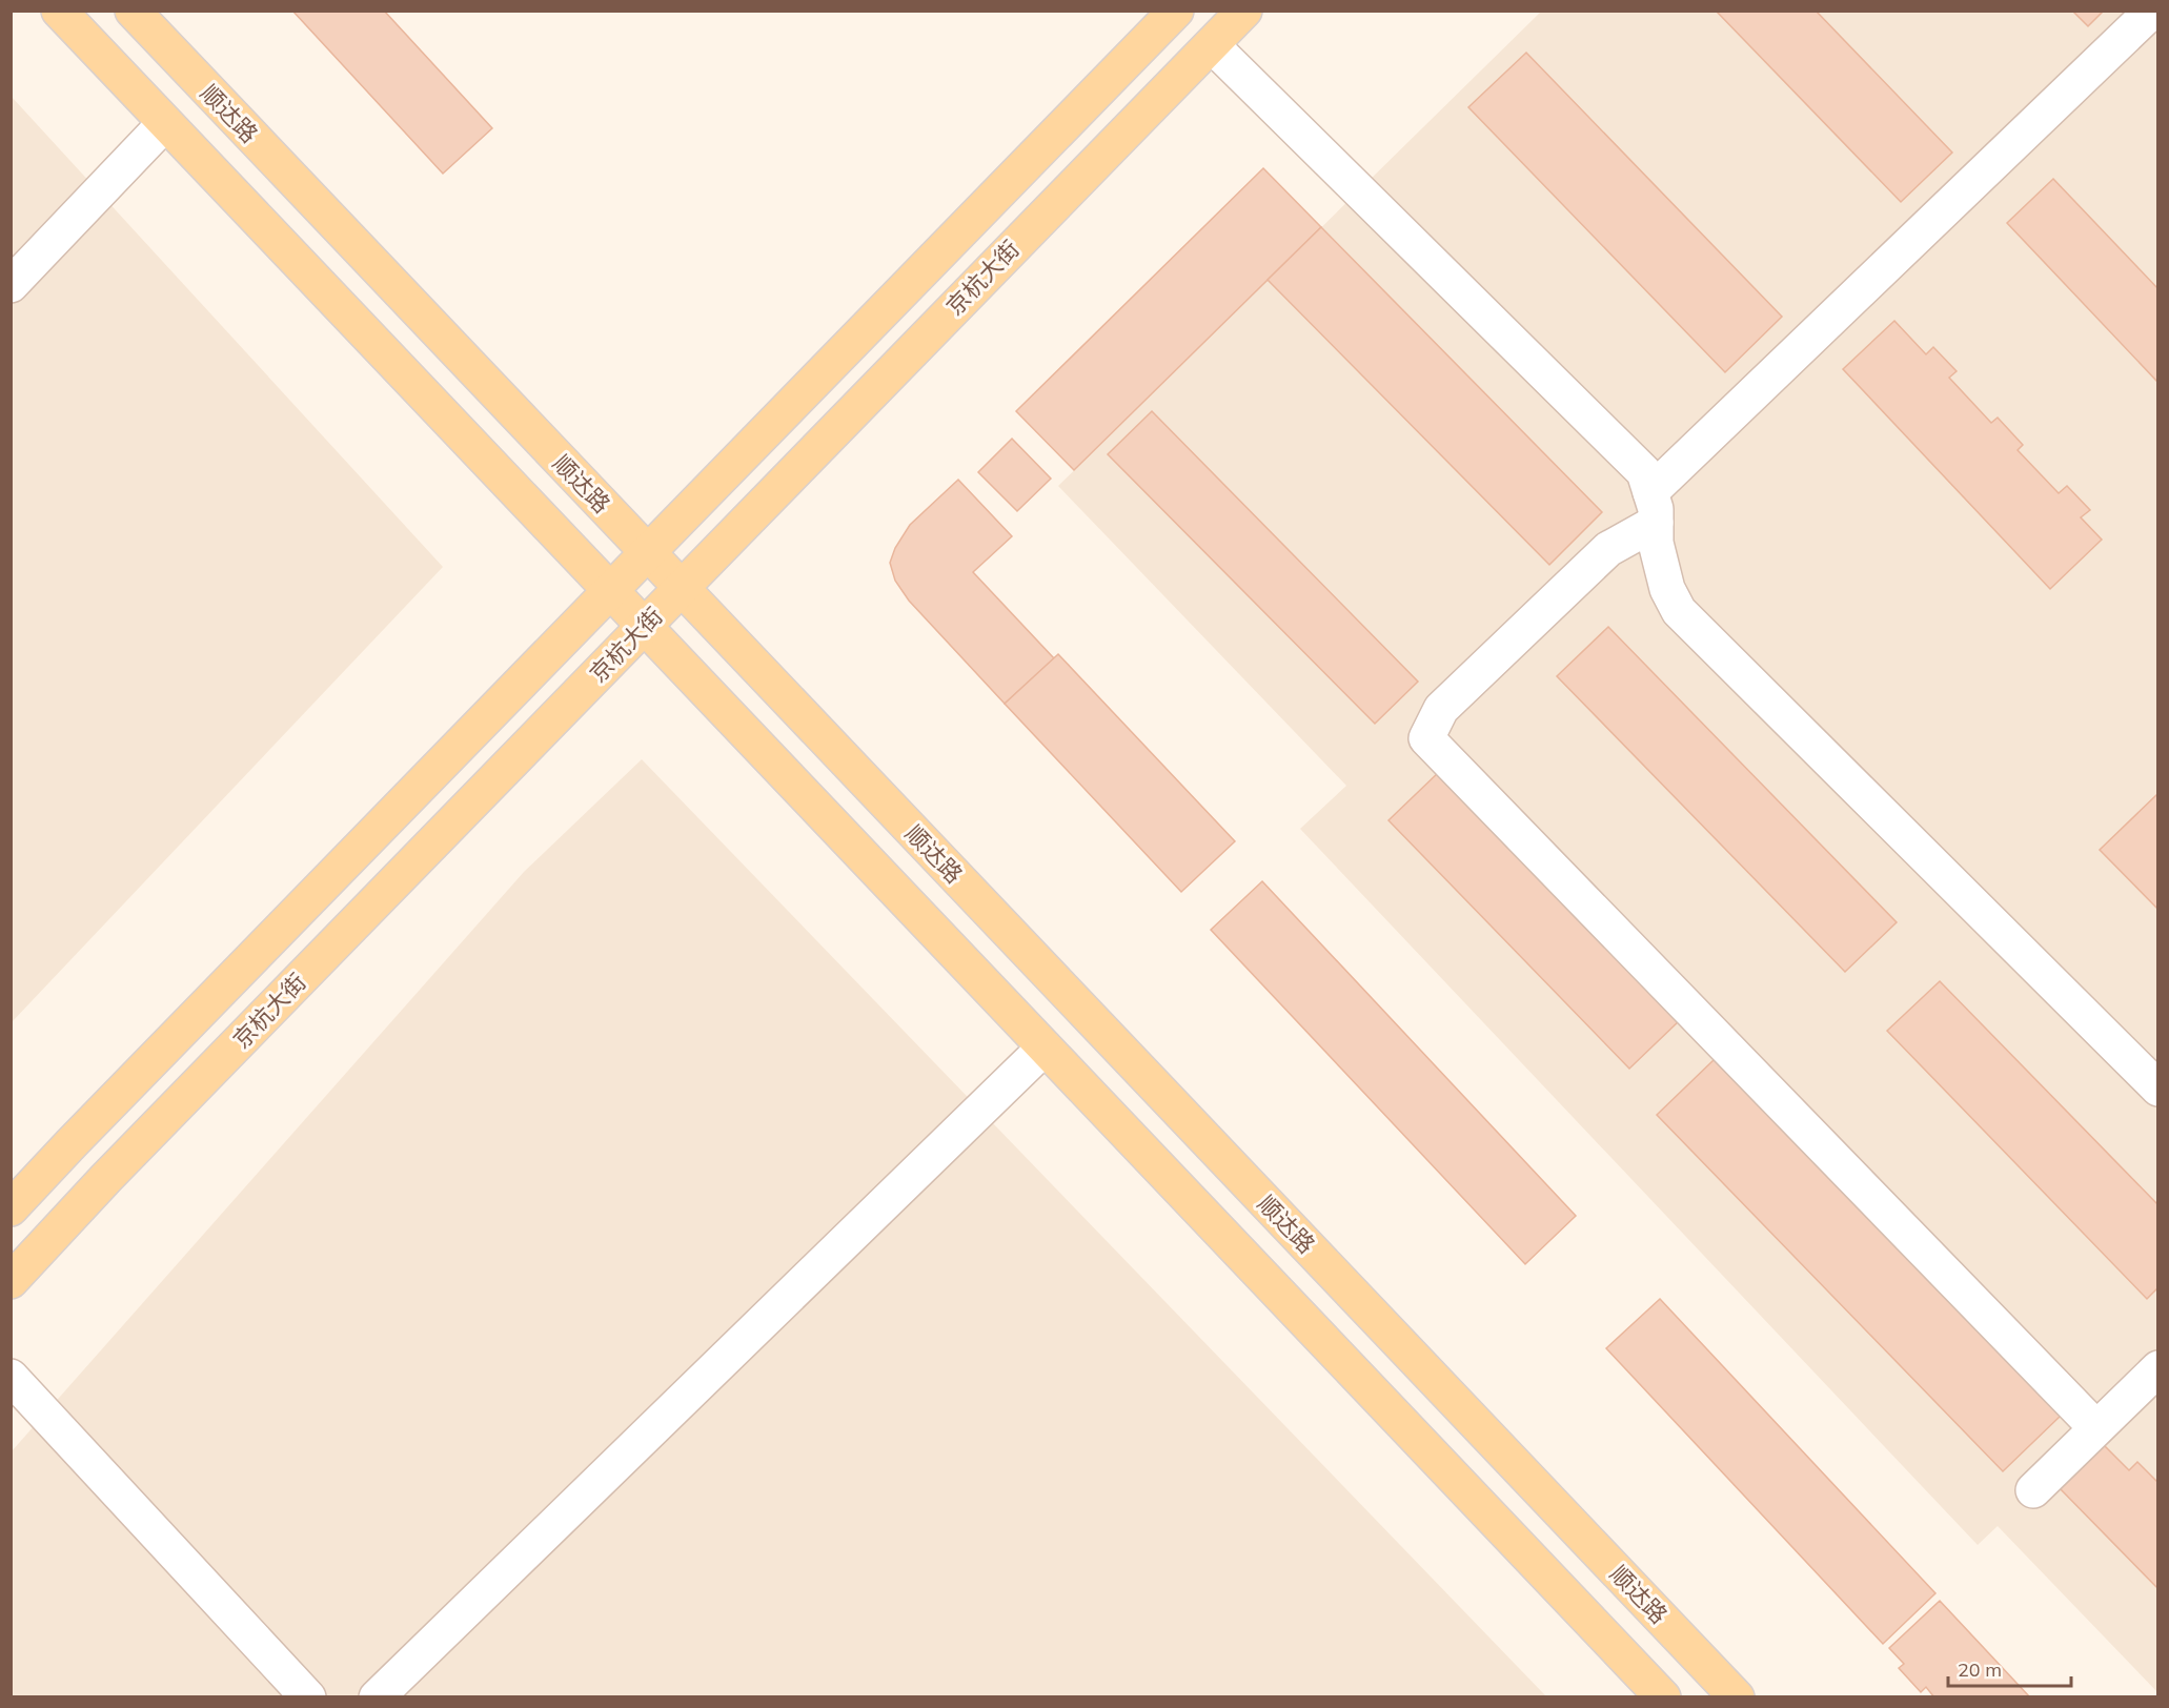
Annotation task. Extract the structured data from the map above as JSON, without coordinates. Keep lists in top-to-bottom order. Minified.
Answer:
{"streets":{"main road":["顺达路","京杭大街"]},"crossings":[["顺达路","京杭大街"]],"scale_bar":"20 m"}
